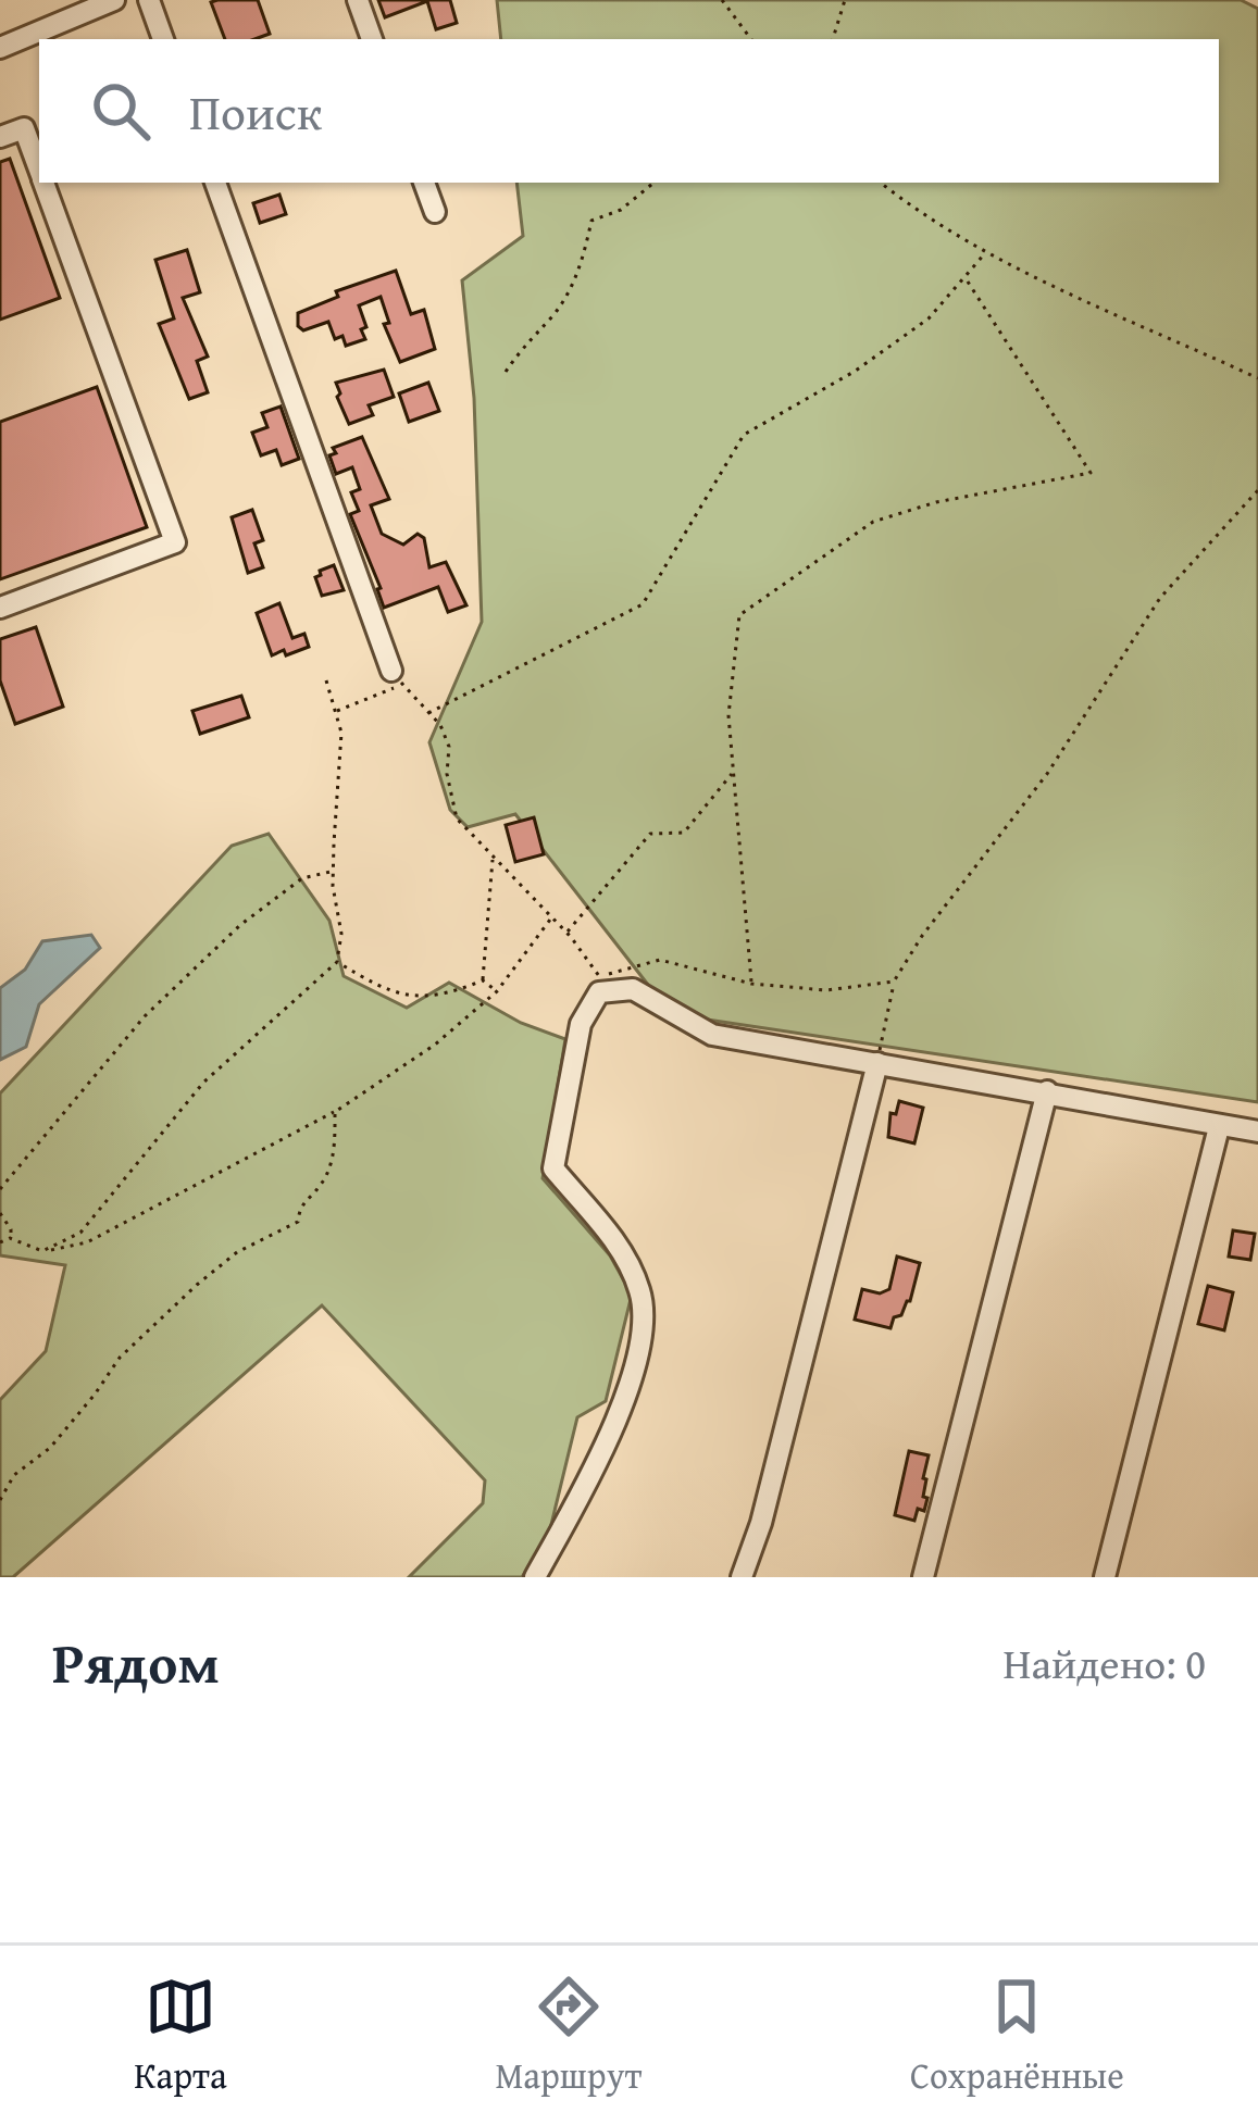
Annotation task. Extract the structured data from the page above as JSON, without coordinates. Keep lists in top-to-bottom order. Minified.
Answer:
{"page":{"search":"Поиск","heading":["Рядом","Найдено: 0"],"nav":["Карта","Маршрут","Сохранённые"]}}
